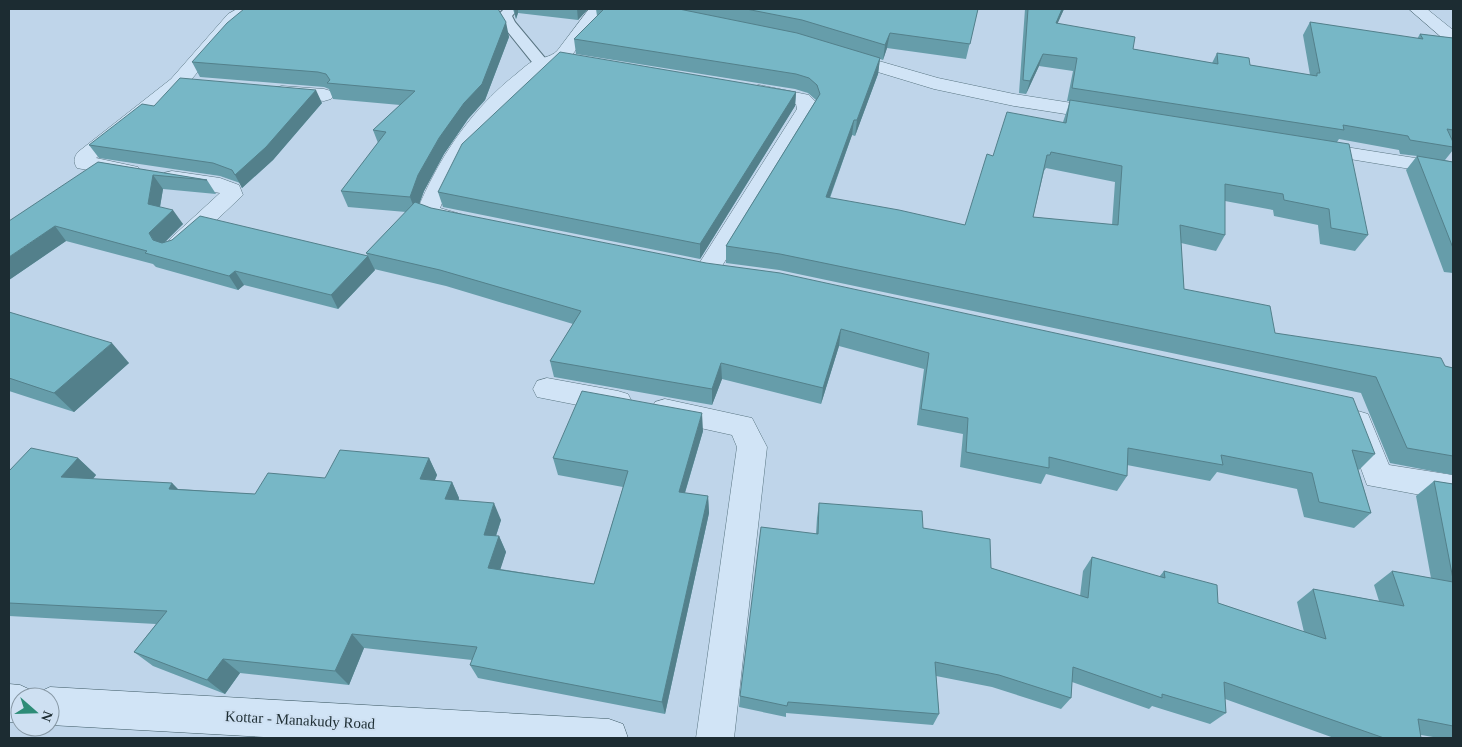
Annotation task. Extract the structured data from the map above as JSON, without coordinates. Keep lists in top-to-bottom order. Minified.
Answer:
{"streets":{"street":["Kottar - Manakudy Road"]},"north":"right"}
